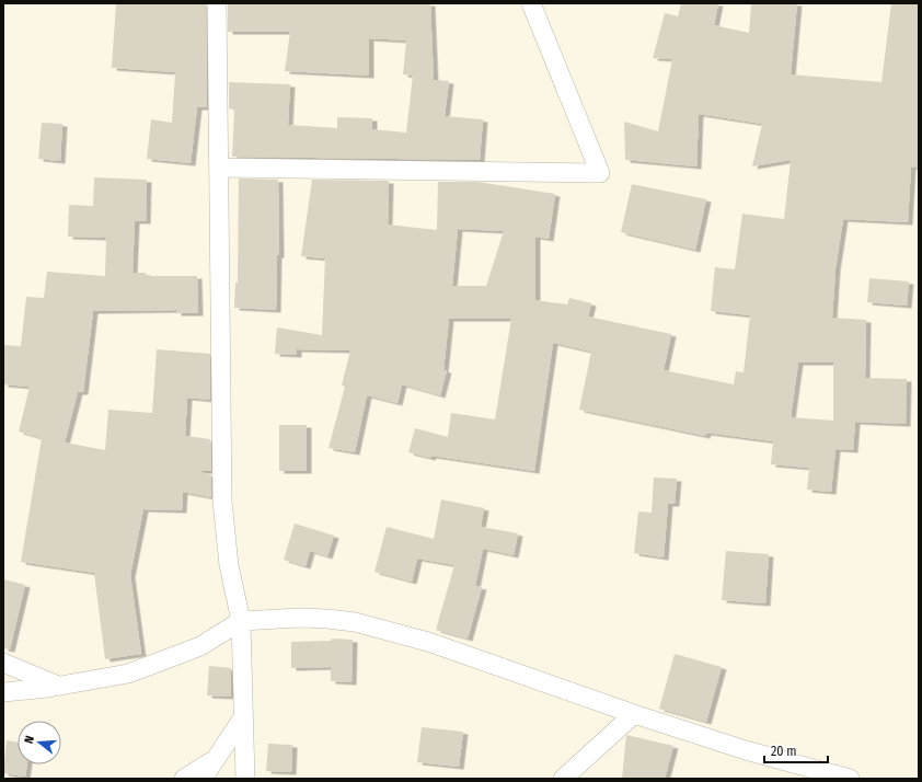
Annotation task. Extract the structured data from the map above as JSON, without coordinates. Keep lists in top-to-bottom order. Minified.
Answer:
{"scale_bar":"20 m","north":"left"}
